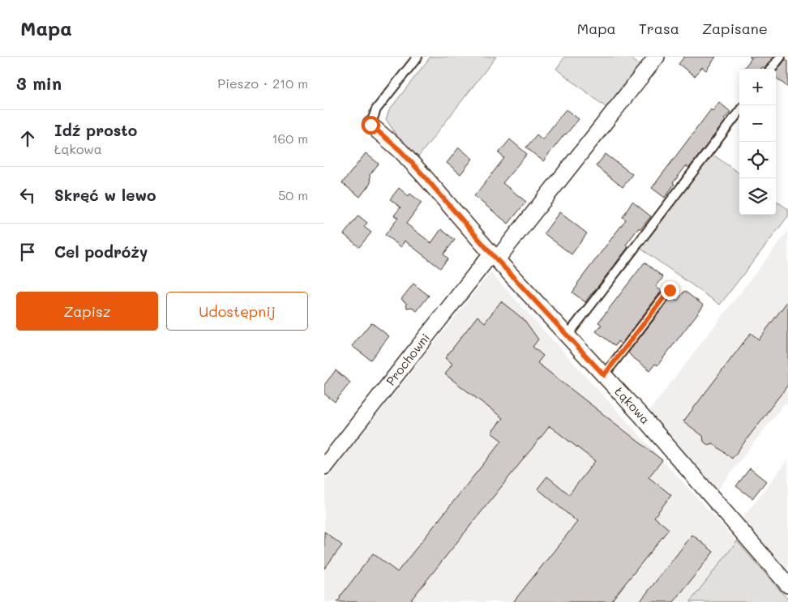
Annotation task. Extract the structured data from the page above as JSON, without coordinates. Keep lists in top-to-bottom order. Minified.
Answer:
{"streets":{"street":["Prochowni","Łąkowa"]},"crossings":[["Prochowni","Łąkowa"]],"page":{"header":"Mapa","nav":["Mapa","Trasa","Zapisane"],"heading":["3 min","Pieszo · 210 m"],"map_buttons":["+","−"],"list":[["Idź prosto","Łąkowa","160 m"],["Skręć w lewo","50 m"],"Cel podróży"],"buttons":["Zapisz","Udostępnij"]}}
